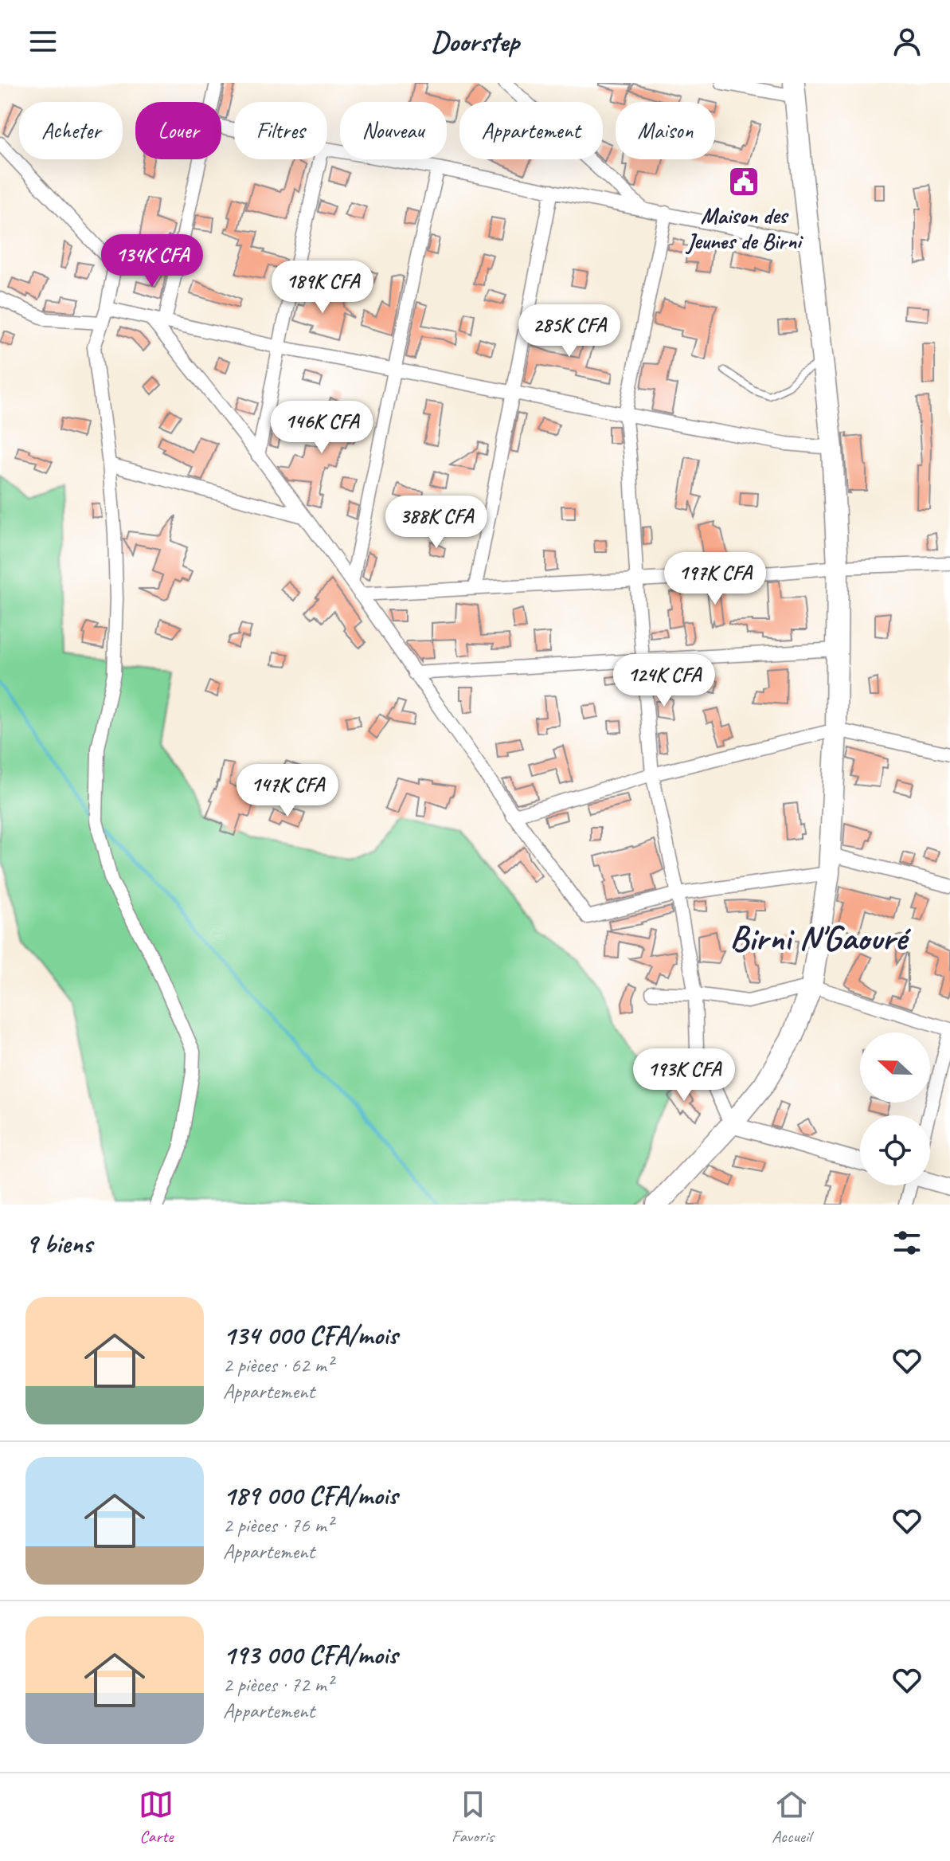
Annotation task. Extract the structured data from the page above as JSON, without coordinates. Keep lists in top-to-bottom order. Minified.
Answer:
{"districts":["Birni N'Gaouré"],"places":{"public building":["Maison des Jeunes de Birni"]},"north":"left","page":{"header":"Doorstep","chip":["Acheter","Louer","Filtres","Nouveau","Appartement","Maison"],"price":["134K CFA","189K CFA","285K CFA","146K CFA","388K CFA","197K CFA","124K CFA","147K CFA","193K CFA"],"heading":"9 biens","list":[{"name":"134 000 CFA/mois","note":"2 pièces · 62 m² · Appartement"},{"name":"189 000 CFA/mois","note":"2 pièces · 76 m² · Appartement"},{"name":"193 000 CFA/mois","note":"2 pièces · 72 m² · Appartement"}],"tabs":["Carte","Favoris","Accueil"]}}
